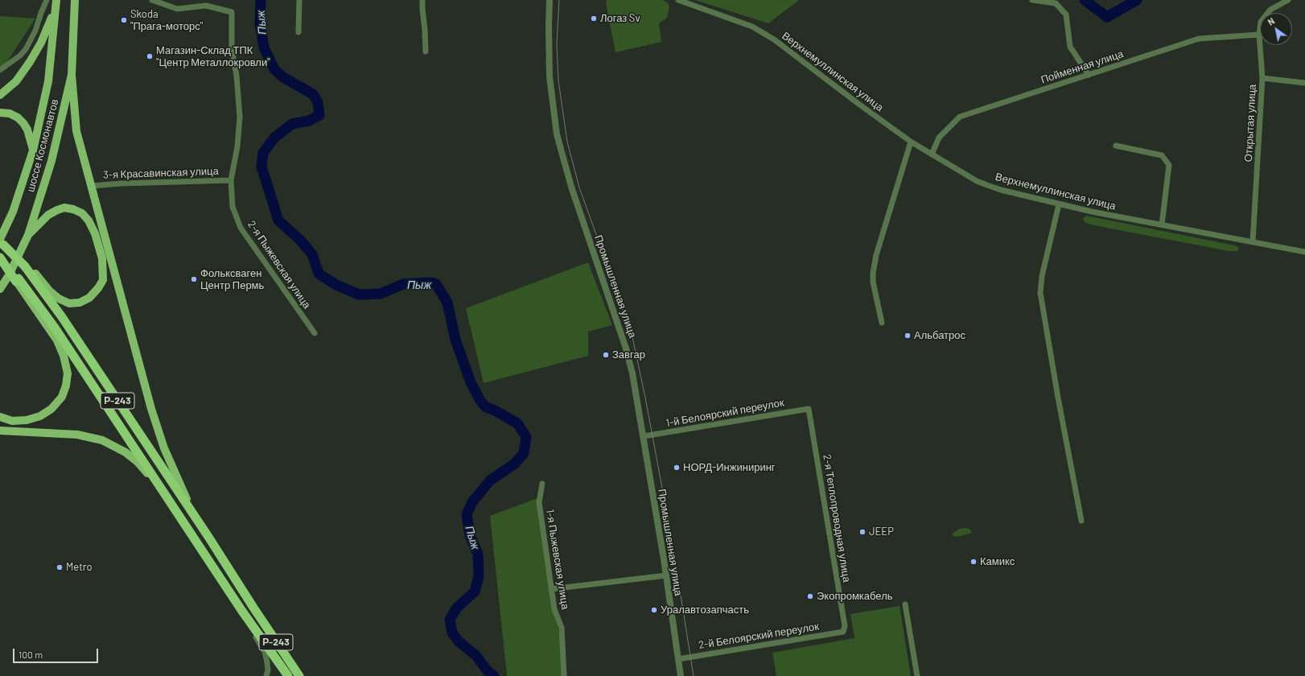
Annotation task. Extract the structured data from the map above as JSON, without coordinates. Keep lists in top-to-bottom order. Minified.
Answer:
{"streets":{"highway":["Р-243"],"main road":["шоссе Космонавтов"],"street":["Пойменная улица","Верхнемуллинская улица","Открытая улица","3-я Красавинская улица","2-я Пыжевская улица","Промышленная улица","1-й Белоярский переулок","2-я Теплопроводная улица","1-я Пыжевская улица","2-й Белоярский переулок"]},"crossings":[["Пойменная улица","Верхнемуллинская улица"],["Пойменная улица","Открытая улица"],["Верхнемуллинская улица","Открытая улица"],["шоссе Космонавтов","Р-243"],["3-я Красавинская улица","2-я Пыжевская улица"],["Промышленная улица","1-й Белоярский переулок"],["Промышленная улица","2-й Белоярский переулок"],["1-й Белоярский переулок","2-я Теплопроводная улица"],["2-я Теплопроводная улица","2-й Белоярский переулок"]],"water":["Пыж"],"places":["Логаз Sv","Skoda \"Прага-моторс\"","Магазин-Склад ТПК \"Центр Металлокровли\"","Фольксваген Центр Пермь","Альбатрос","Завгар","НОРД-Инжиниринг","JEEP","Камикс","Metro","Экопромкабель","Уралавтозапчасть"],"scale_bar":"100 m","north":"top left"}
